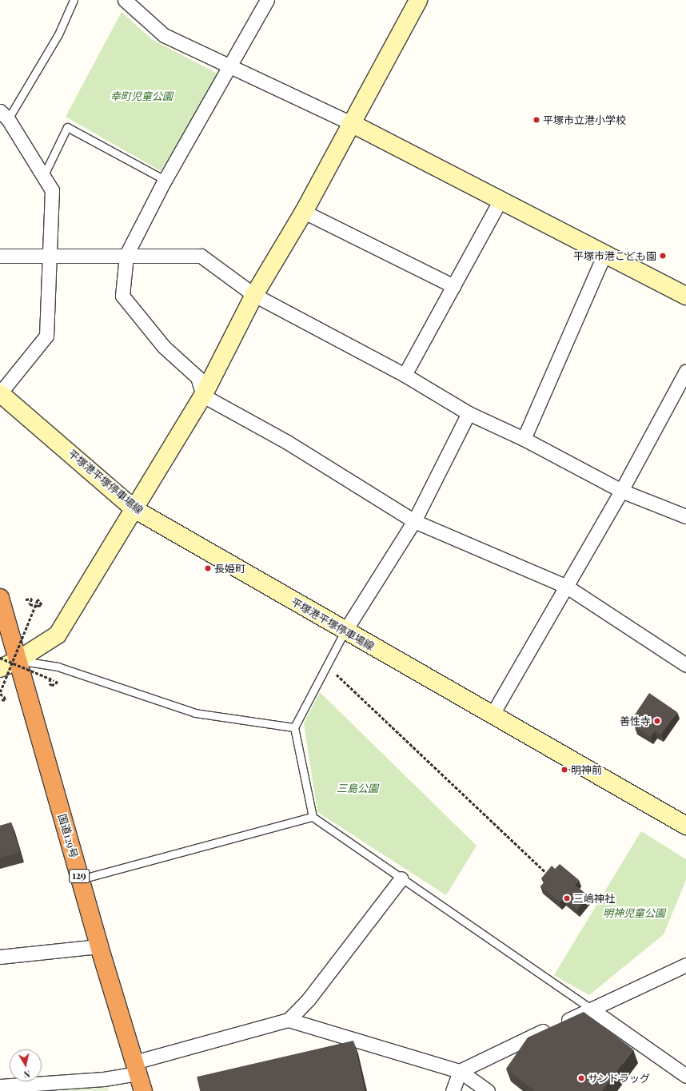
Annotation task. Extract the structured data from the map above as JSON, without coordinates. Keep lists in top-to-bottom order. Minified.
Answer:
{"streets":{"highway":["国道129号","129"],"street":["平塚港平塚停車場線"]},"parks":["幸町児童公園","三島公園","明神児童公園"],"places":["平塚市立港小学校","平塚市港こども園","長姫町","善性寺","明神前","三嶋神社","サンドラッグ"],"north":"bottom"}
